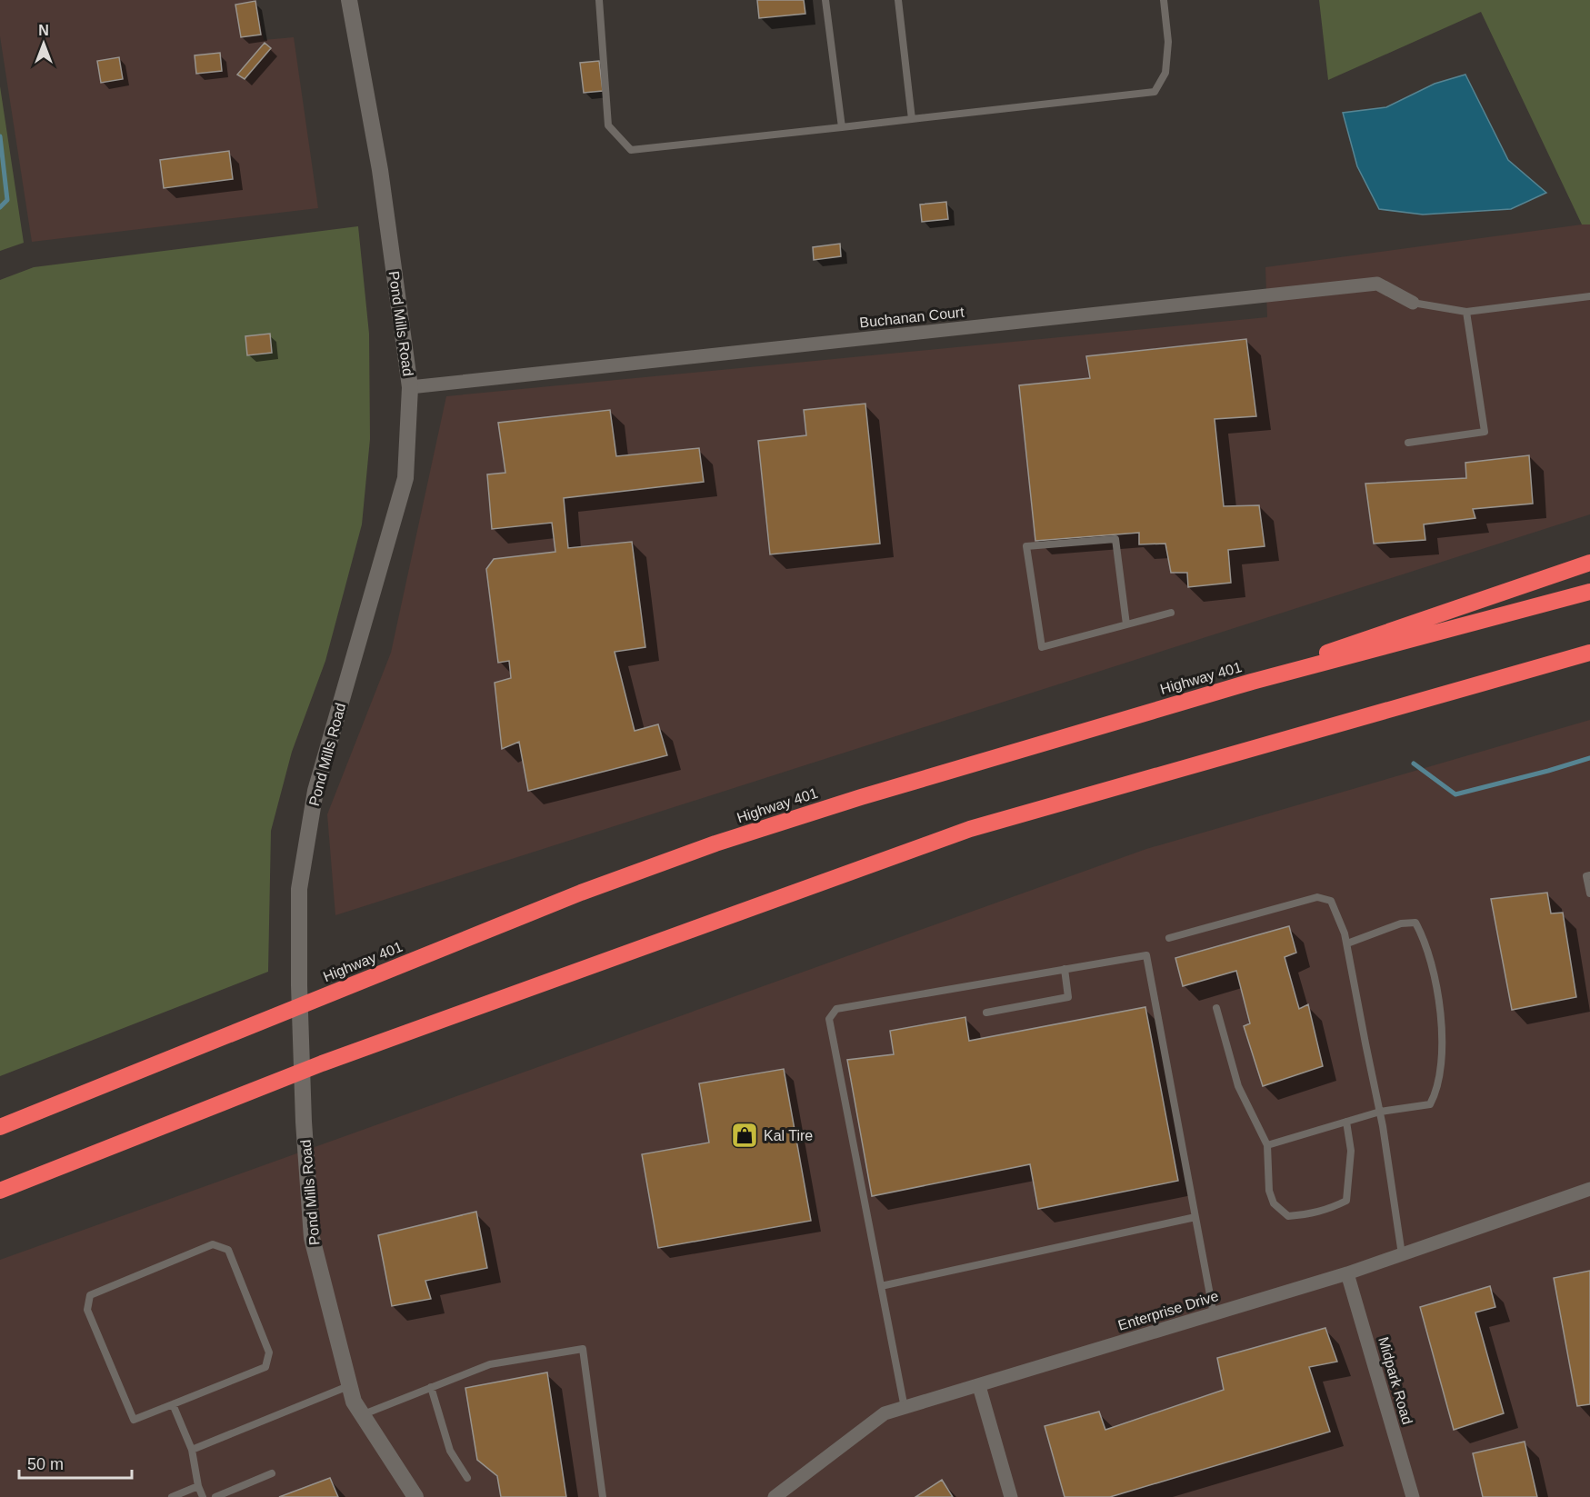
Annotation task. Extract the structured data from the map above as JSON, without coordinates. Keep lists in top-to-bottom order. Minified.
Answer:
{"streets":{"highway":["Highway 401"],"main road":["Pond Mills Road"],"street":["Buchanan Court","Enterprise Drive","Midpark Road"]},"crossings":[["Buchanan Court","Pond Mills Road"],["Enterprise Drive","Midpark Road"]],"places":{"shop":["Kal Tire"]},"scale_bar":"50 m","north":"top"}
